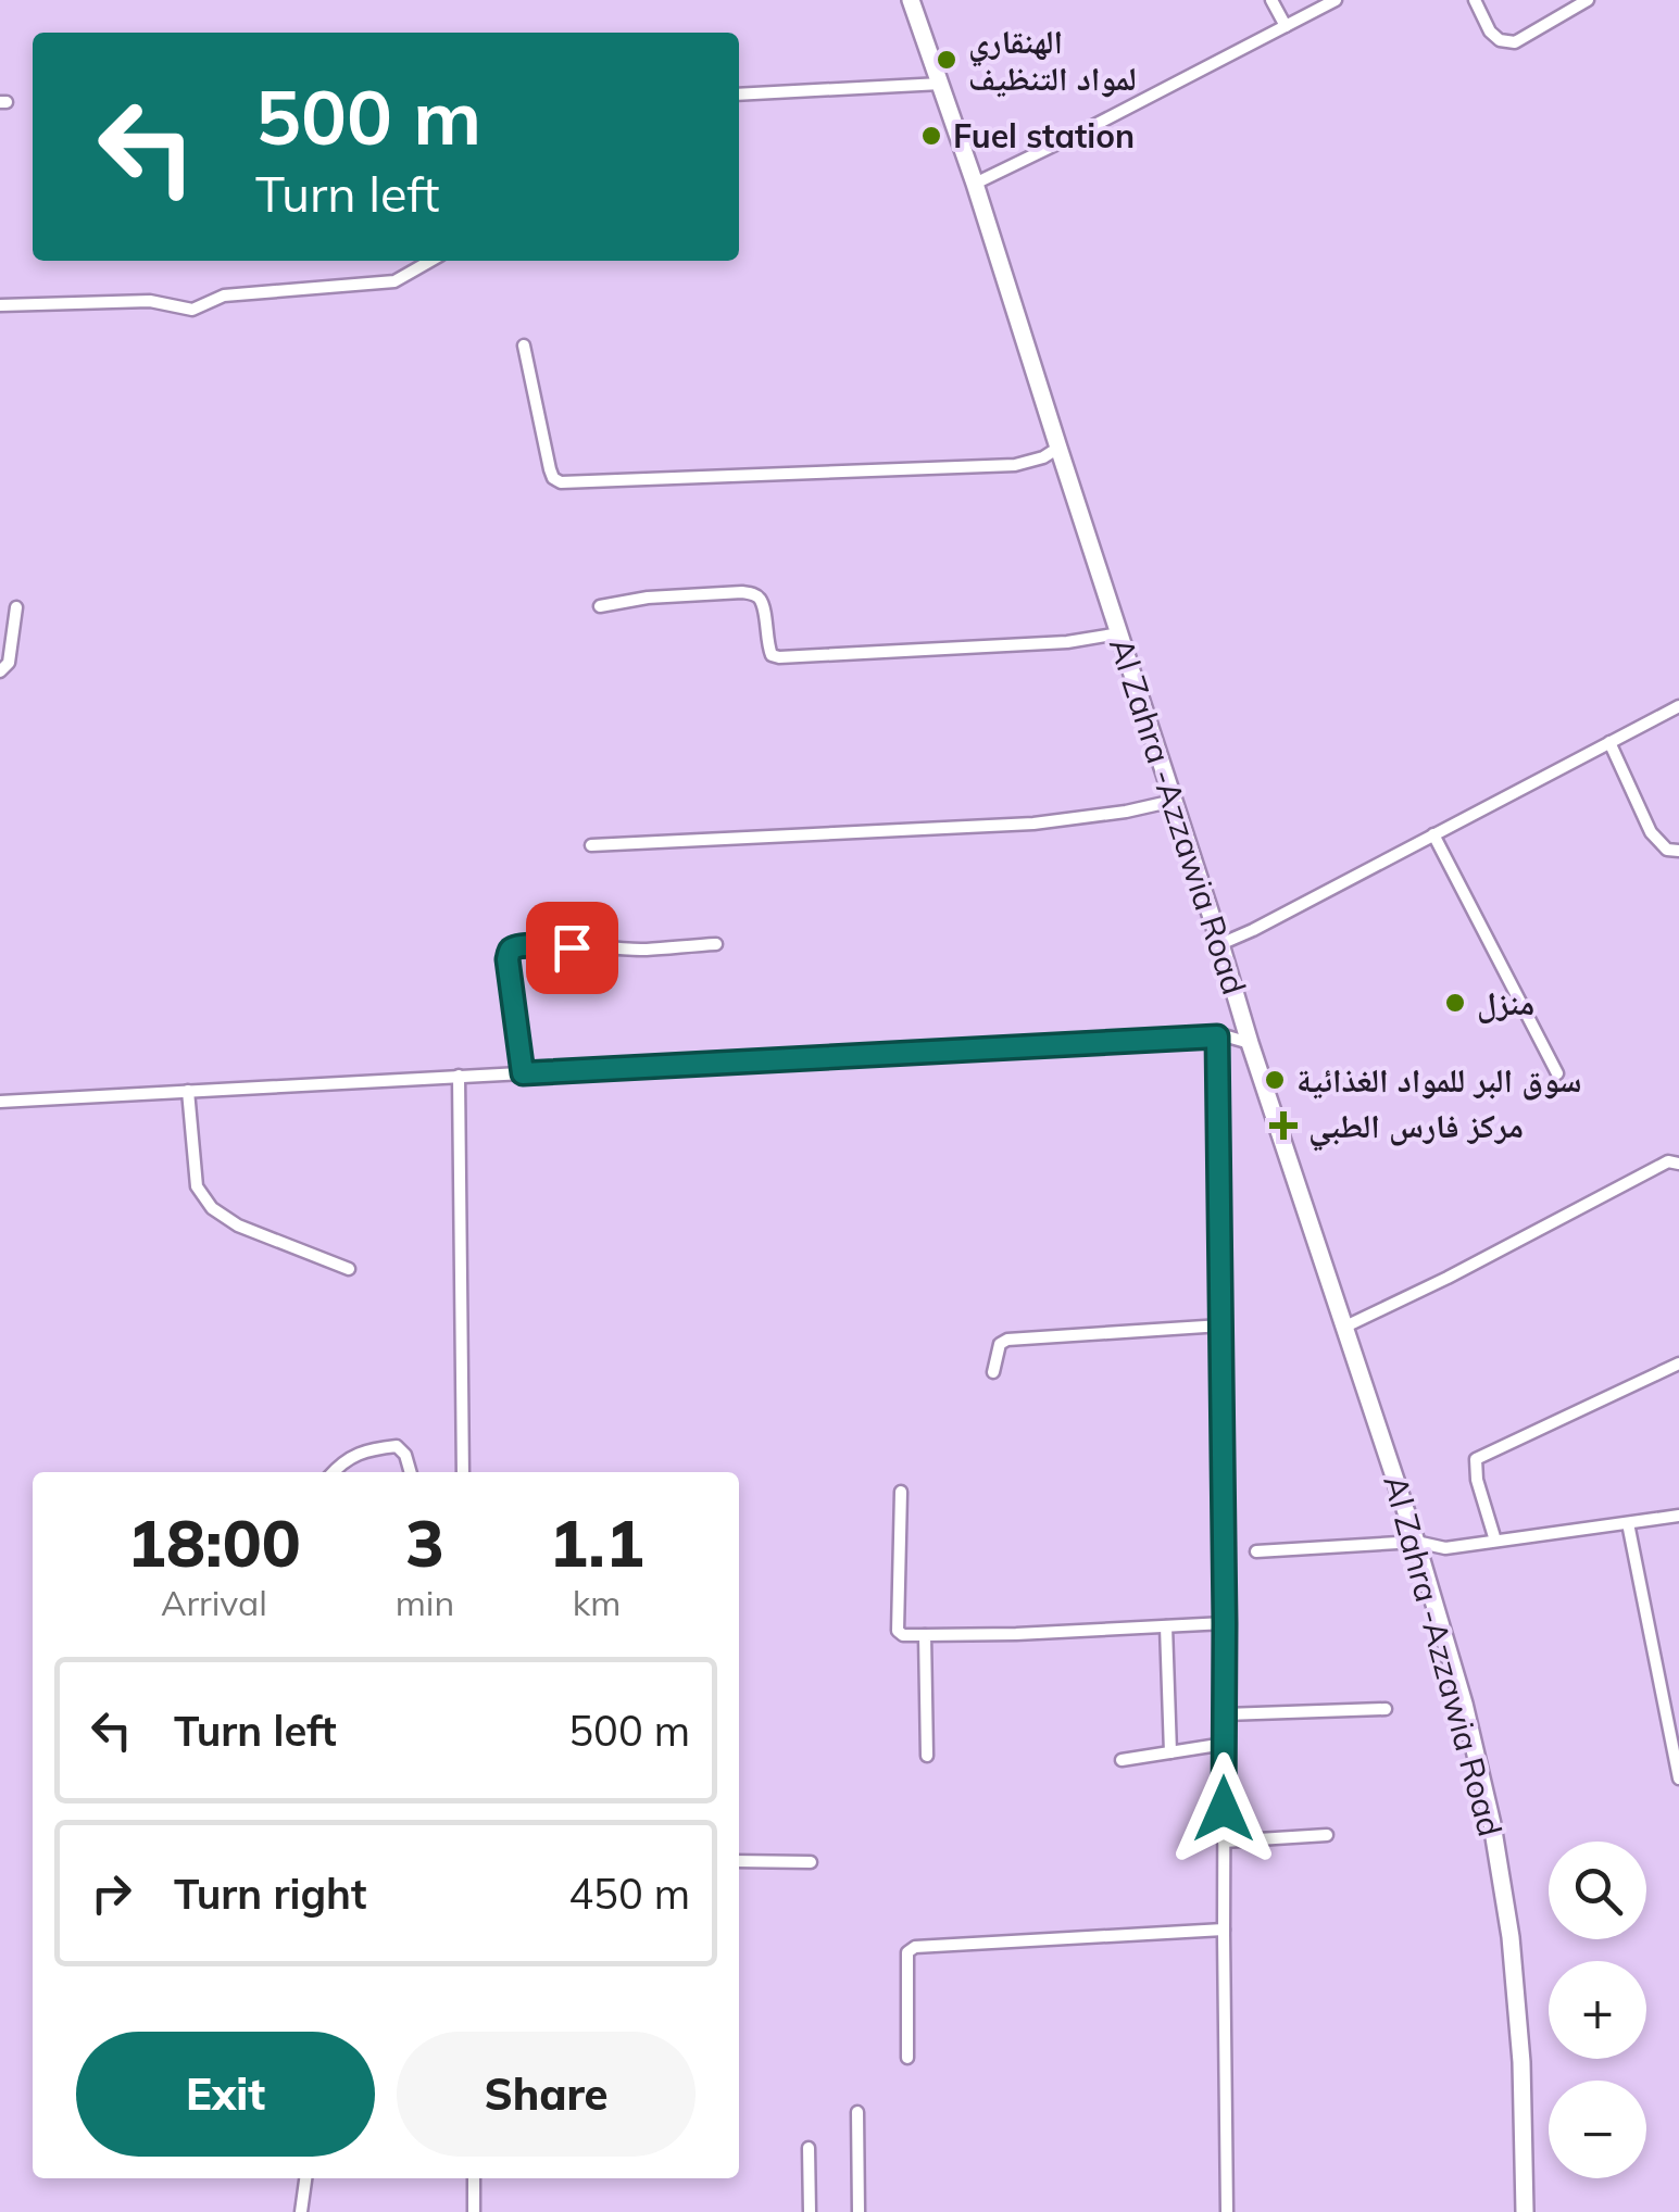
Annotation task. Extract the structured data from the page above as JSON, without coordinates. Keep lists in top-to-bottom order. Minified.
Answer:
{"streets":{"main road":["Al Zahra -Azzawia Road"]},"places":{"other":["الهنقاري لمواد التنظيف","Fuel station","منزل","سوق البر للمواد الغذائية"],"health":["مركز فارس الطبي"]},"page":{"turn":["500 m","Turn left"],"eta":["18:00","Arrival","3","min","1.1","km"],"list":[{"name":"Turn left","value":"500 m"},{"name":"Turn right","value":"450 m"}],"map_buttons":["+","−"],"buttons":["Exit","Share"]}}
